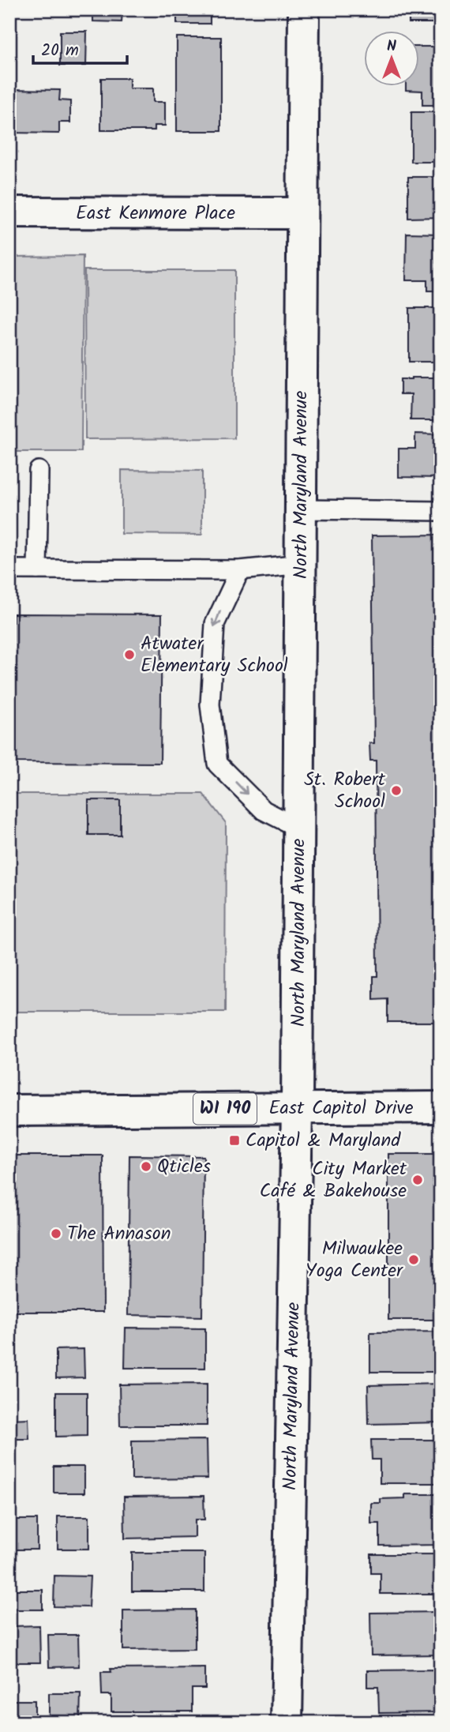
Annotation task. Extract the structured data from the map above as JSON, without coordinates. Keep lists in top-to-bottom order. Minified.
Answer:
{"streets":{"street":["East Kenmore Place","North Maryland Avenue","East Capitol Drive","WI 190"]},"crossings":[["East Kenmore Place","North Maryland Avenue"],["North Maryland Avenue","East Capitol Drive"]],"places":{"other":["Atwater Elementary School","St. Robert School","Qticles","City Market Café & Bakehouse","The Annason","Milwaukee Yoga Center"],"transit":["Capitol & Maryland"]},"scale_bar":"20 m","north":"top"}
